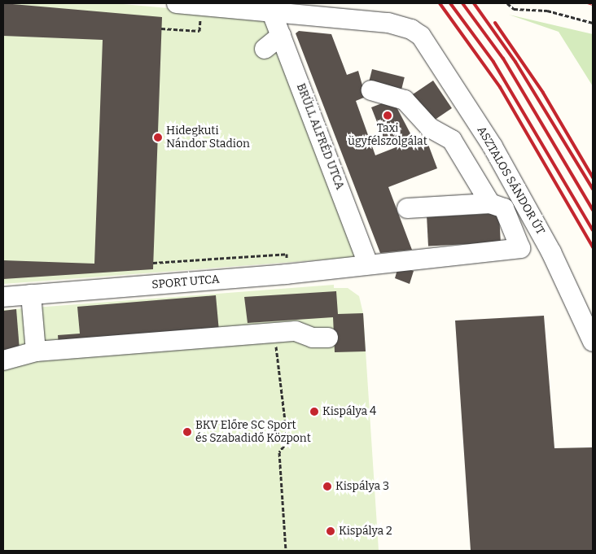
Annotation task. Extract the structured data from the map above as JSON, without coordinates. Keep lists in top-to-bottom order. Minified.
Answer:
{"streets":{"street":["BRÜLL ALFRÉD UTCA","ASZTALOS SÁNDOR ÚT","SPORT UTCA"]},"crossings":[["BRÜLL ALFRÉD UTCA","ASZTALOS SÁNDOR ÚT"],["BRÜLL ALFRÉD UTCA","SPORT UTCA"]],"places":["Taxi ügyfélszolgálat","Hidegkuti Nándor Stadion","Kispálya 4","BKV Előre SC Sport és Szabadidő Központ","Kispálya 3","Kispálya 2"]}
